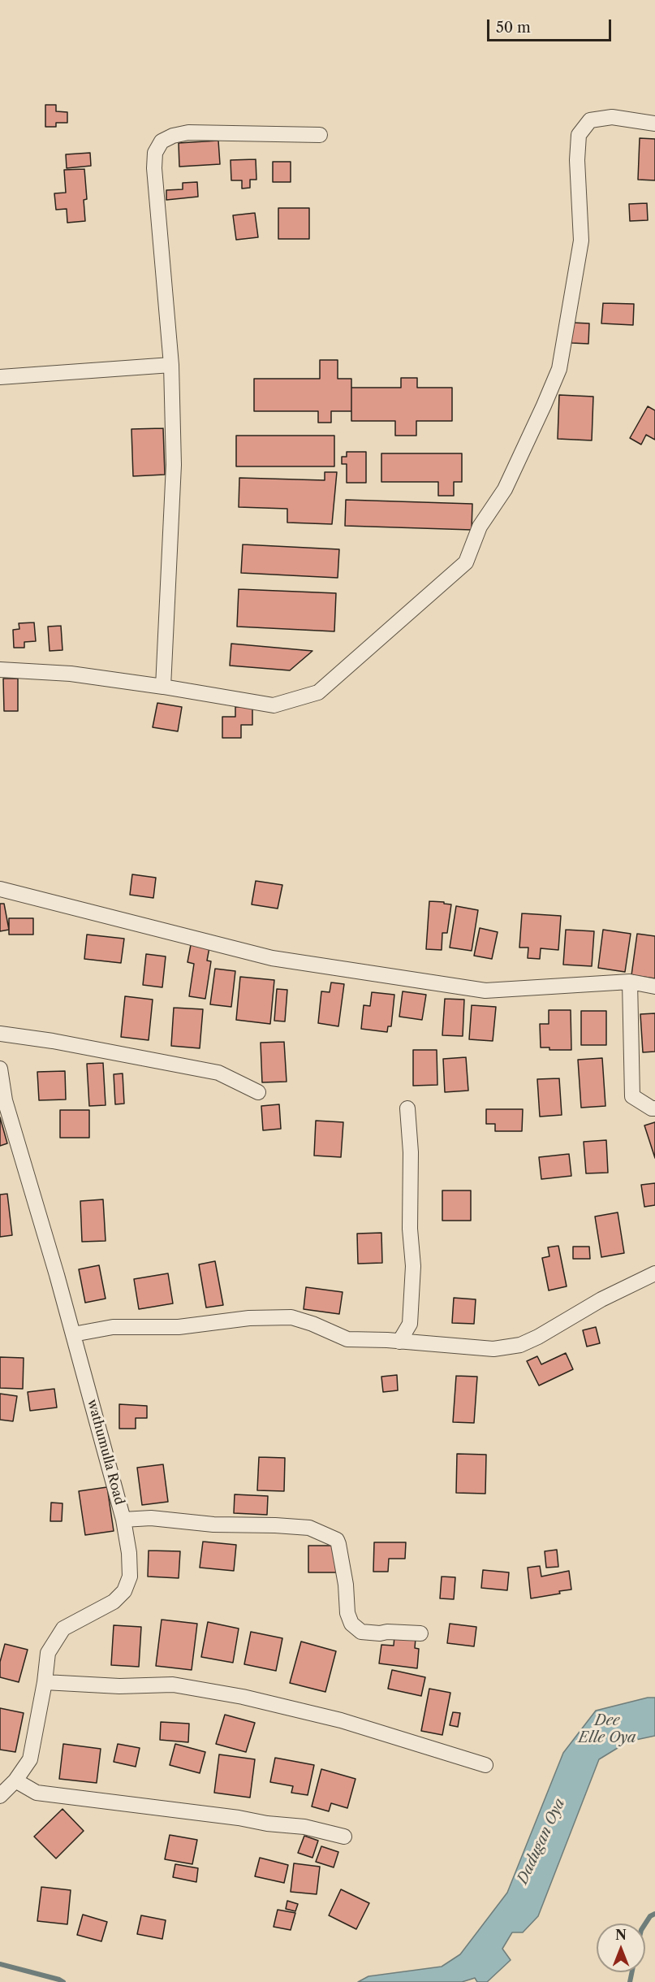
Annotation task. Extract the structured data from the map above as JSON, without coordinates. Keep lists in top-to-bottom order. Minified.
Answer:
{"streets":{"street":["wathumulla Road"]},"water":["Dee Elle Oya","Dadugan Oya"],"scale_bar":"50 m","north":"top"}
